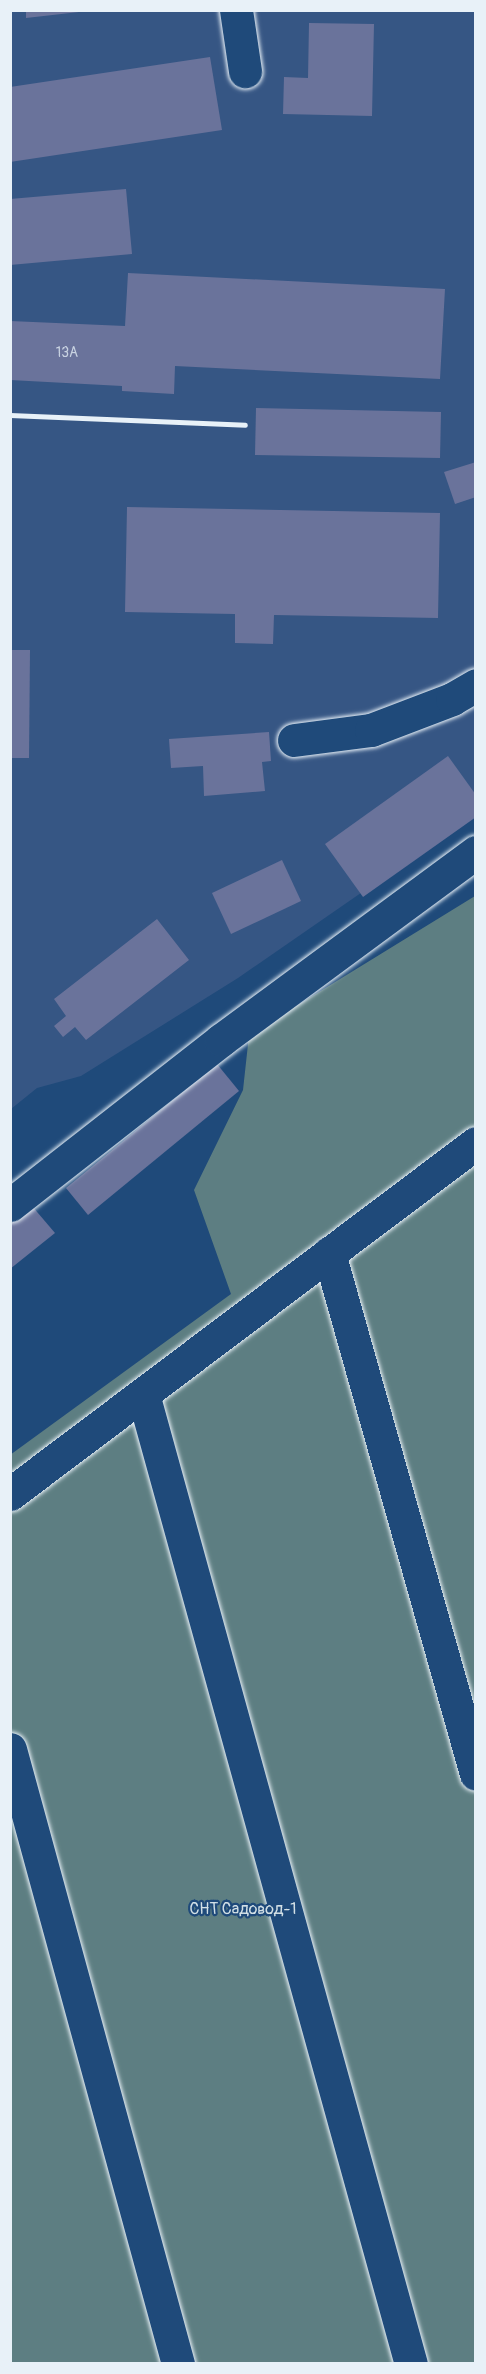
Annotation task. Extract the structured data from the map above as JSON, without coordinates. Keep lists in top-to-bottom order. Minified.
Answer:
{"parks":["СНТ Садовод-1"],"house_numbers":["13А"]}
